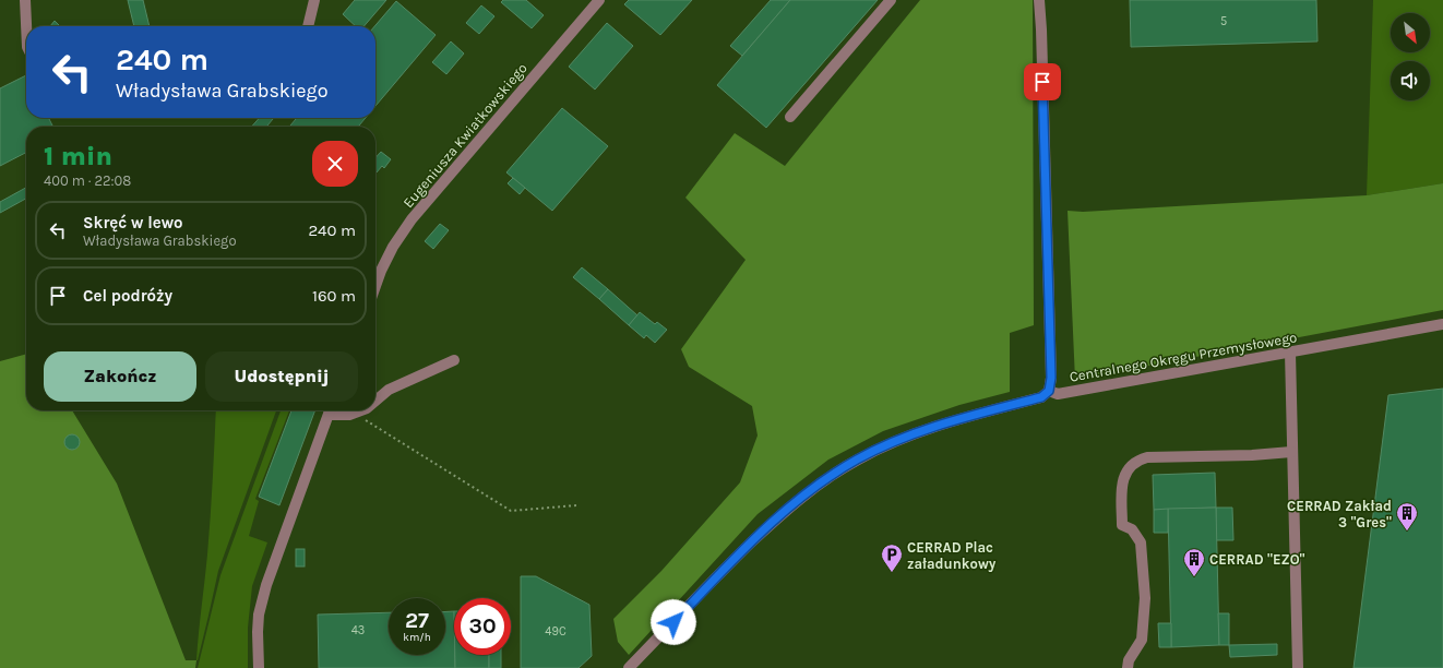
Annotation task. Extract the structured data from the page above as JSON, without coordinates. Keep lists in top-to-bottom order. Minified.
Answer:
{"streets":{"street":["Eugeniusza Kwiatkowskiego","Centralnego Okręgu Przemysłowego"]},"places":{"building":["CERRAD Zakład 3 \"Gres\"","CERRAD \"EZO\""],"parking":["CERRAD Plac załadunkowy"]},"house_numbers":["5","43","49C"],"north":"bottom right","page":{"turn":["240 m","Władysława Grabskiego"],"heading":["1 min","400 m · 22:08"],"list":[{"name":"Skręć w lewo","note":"Władysława Grabskiego","value":"240 m"},{"name":"Cel podróży","value":"160 m"}],"buttons":["Zakończ","Udostępnij"],"speed":"27 km/h","limit":"30"}}
